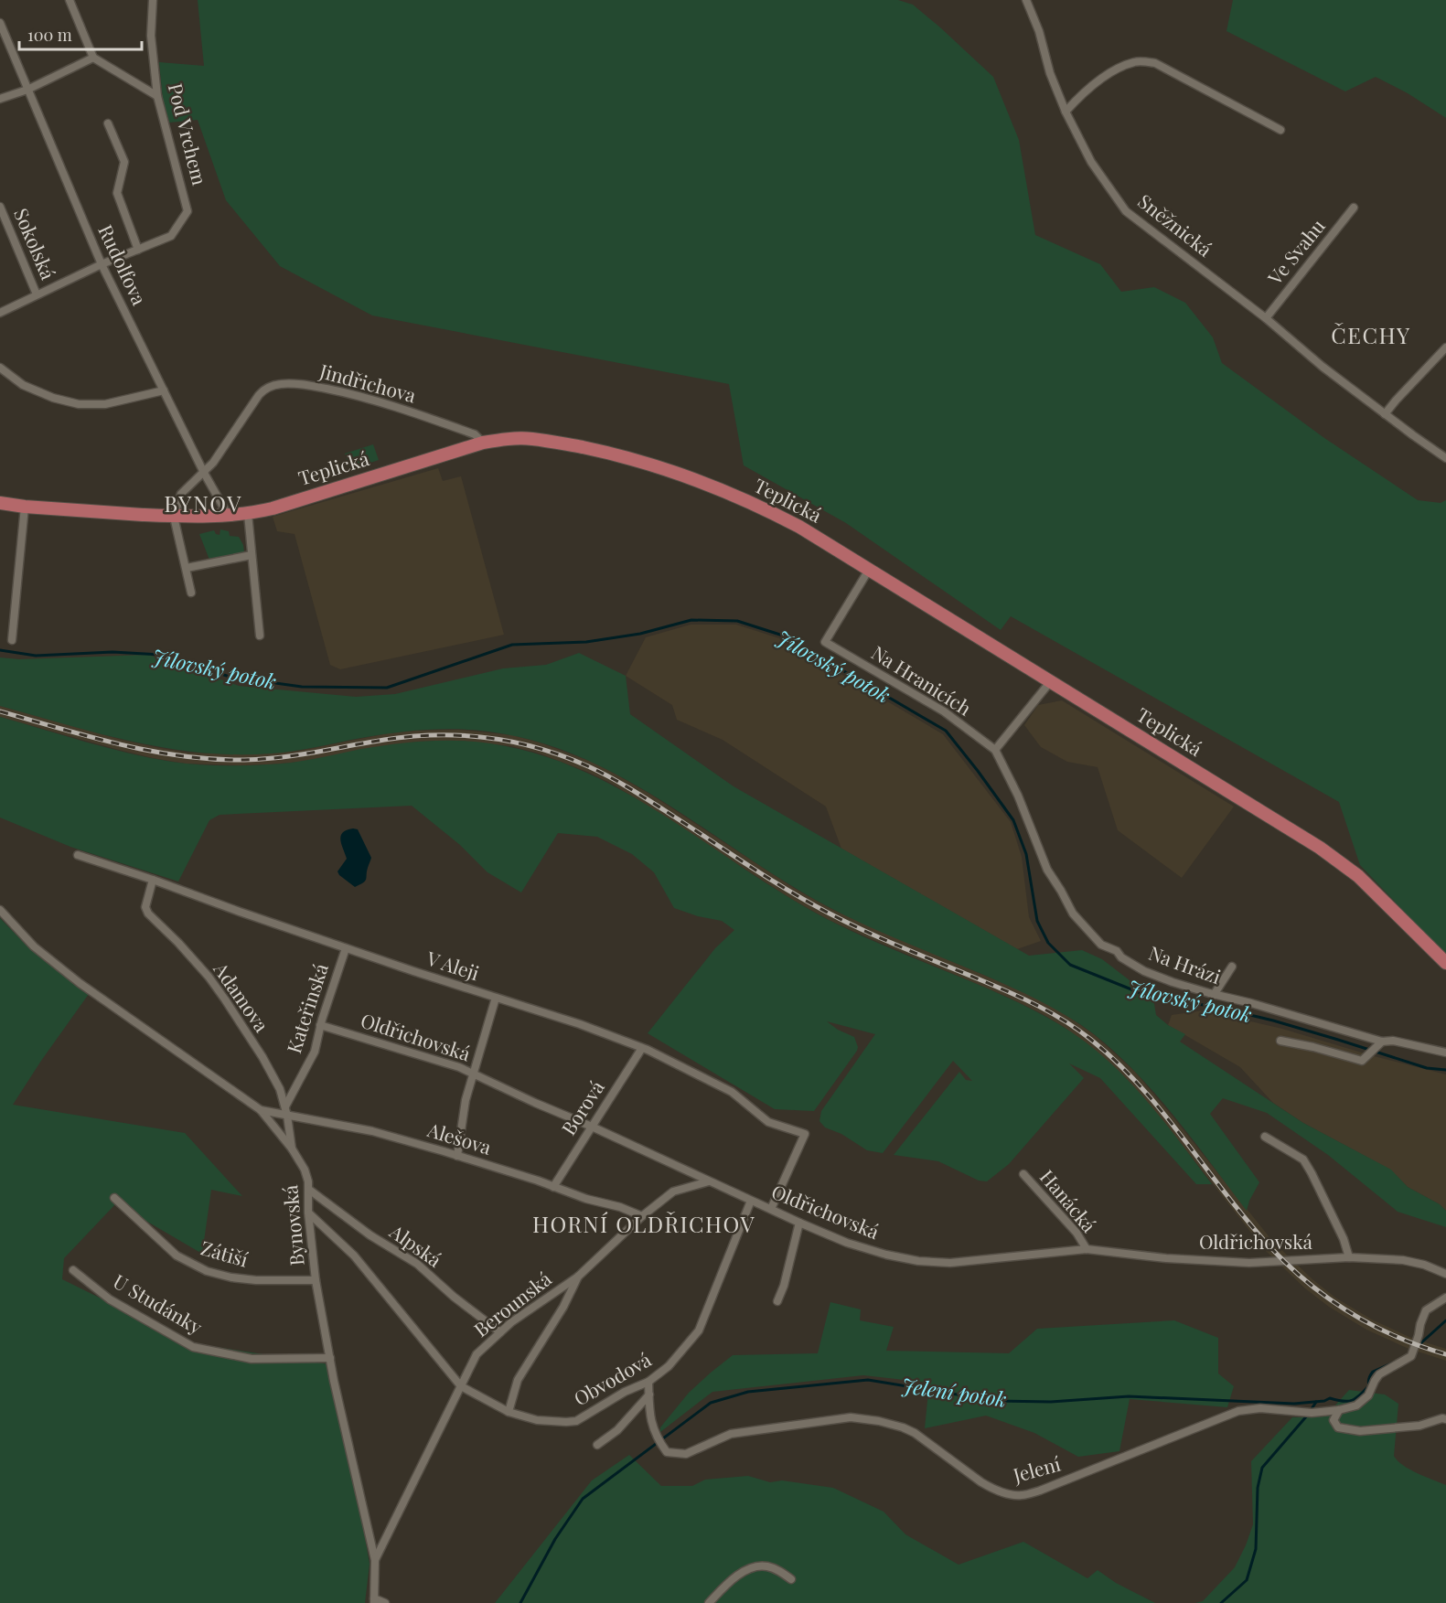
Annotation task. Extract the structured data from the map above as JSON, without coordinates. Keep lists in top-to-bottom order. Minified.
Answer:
{"streets":{"main road":["Teplická"],"street":["Pod Vrchem","Sněžnická","Sokolská","Ve Svahu","Rudolfova","Jindřichova","Na Hranicích","Na Hrázi","V Aleji","Adamova","Kateřinská","Oldřichovská","Borová","Alešova","Hanácká","Bynovská","Alpská","Zátiší","U Studánky","Berounská","Obvodová","Jelení"]},"crossings":[["Pod Vrchem","Sokolská"],["Pod Vrchem","Rudolfova"],["Sněžnická","Ve Svahu"],["Rudolfova","Jindřichova"],["Rudolfova","Teplická"],["Jindřichova","Teplická"],["Teplická","Na Hranicích"],["Na Hranicích","Na Hrázi"],["V Aleji","Adamova"],["V Aleji","Kateřinská"],["V Aleji","Oldřichovská"],["V Aleji","Borová"],["Adamova","Kateřinská"],["Adamova","Alešova"],["Adamova","Bynovská"],["Kateřinská","Oldřichovská"],["Kateřinská","Alešova"],["Oldřichovská","Borová"],["Oldřichovská","Hanácká"],["Oldřichovská","Berounská"],["Oldřichovská","Obvodová"],["Borová","Alešova"],["Alešova","Bynovská"],["Alešova","Berounská"],["Bynovská","Alpská"],["Bynovská","Zátiší"],["Bynovská","U Studánky"],["Bynovská","Berounská"],["Bynovská","Obvodová"],["Alpská","Berounská"],["Berounská","Obvodová"],["Obvodová","Jelení"]],"districts":["ČECHY","BYNOV","HORNÍ OLDŘICHOV"],"water":["Jílovský potok","Jelení potok"],"scale_bar":"100 m"}
